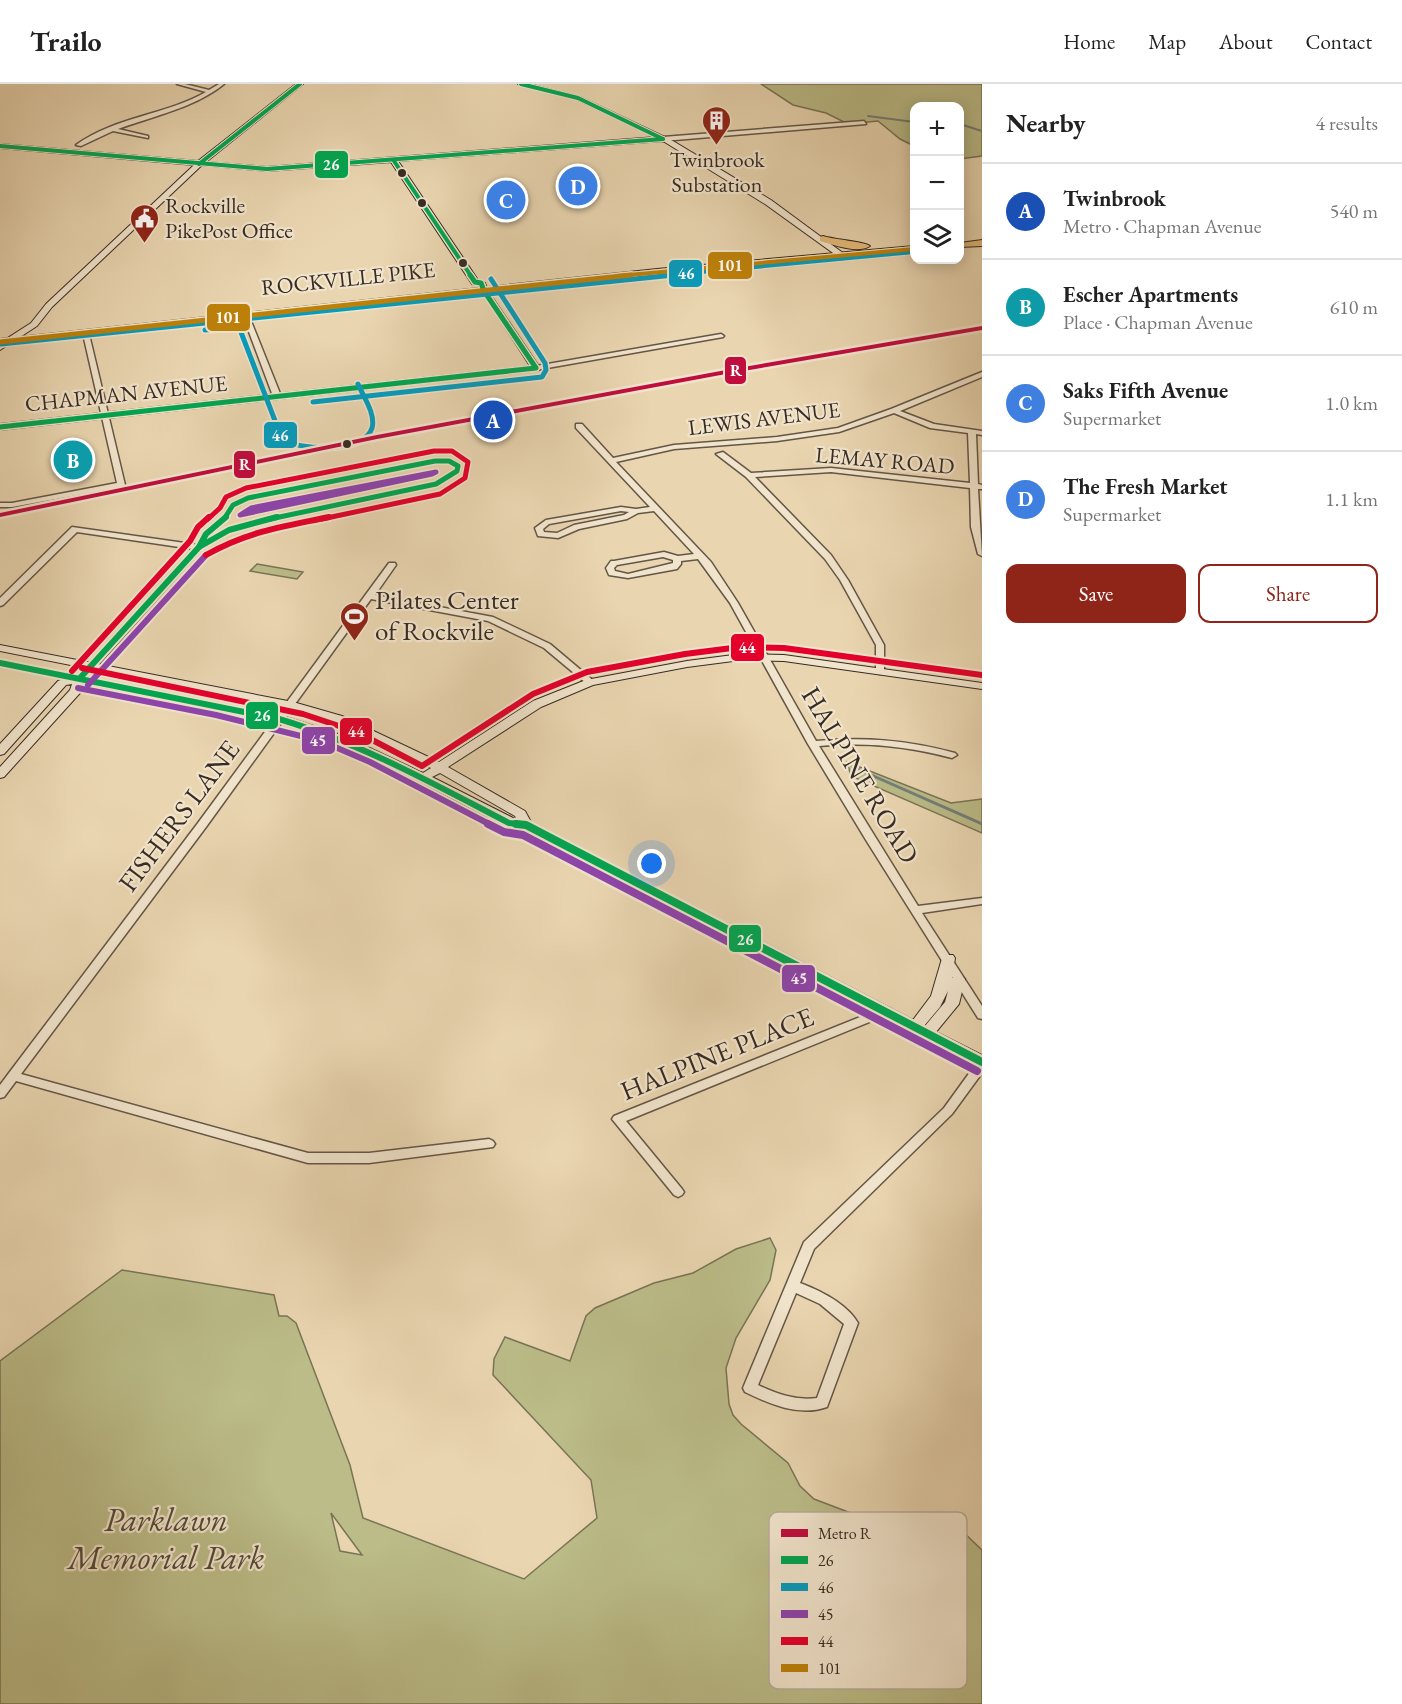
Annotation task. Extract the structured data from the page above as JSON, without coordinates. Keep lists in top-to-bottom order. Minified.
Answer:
{"streets":{"main road":["ROCKVILLE PIKE"],"street":["CHAPMAN AVENUE","LEWIS AVENUE","LEMAY ROAD","HALPINE ROAD","FISHERS LANE","HALPINE PLACE"]},"crossings":[["LEWIS AVENUE","HALPINE ROAD"]],"parks":["Parklawn Memorial Park"],"places":{"building":["Twinbrook Substation"],"public building":["Rockville PikePost Office"],"sports":["Pilates Center of Rockvile"]},"lines":["transit line 26","transit line 101","transit line 46","metro line R","transit line 44","transit line 45"],"legend":["Metro R","26","46","45","44","101"],"page":{"header":"Trailo","nav":["Home","Map","About","Contact"],"heading":["Nearby","4 results"],"map_buttons":["+","−"],"list":[{"mark":"A","name":"Twinbrook","note":"Metro · Chapman Avenue","value":"540 m"},{"mark":"B","name":"Escher Apartments","note":"Place · Chapman Avenue","value":"610 m"},{"mark":"C","name":"Saks Fifth Avenue","note":"Supermarket","value":"1.0 km"},{"mark":"D","name":"The Fresh Market","note":"Supermarket","value":"1.1 km"}],"pins":["D","C","A","B"],"buttons":["Save","Share"]}}
